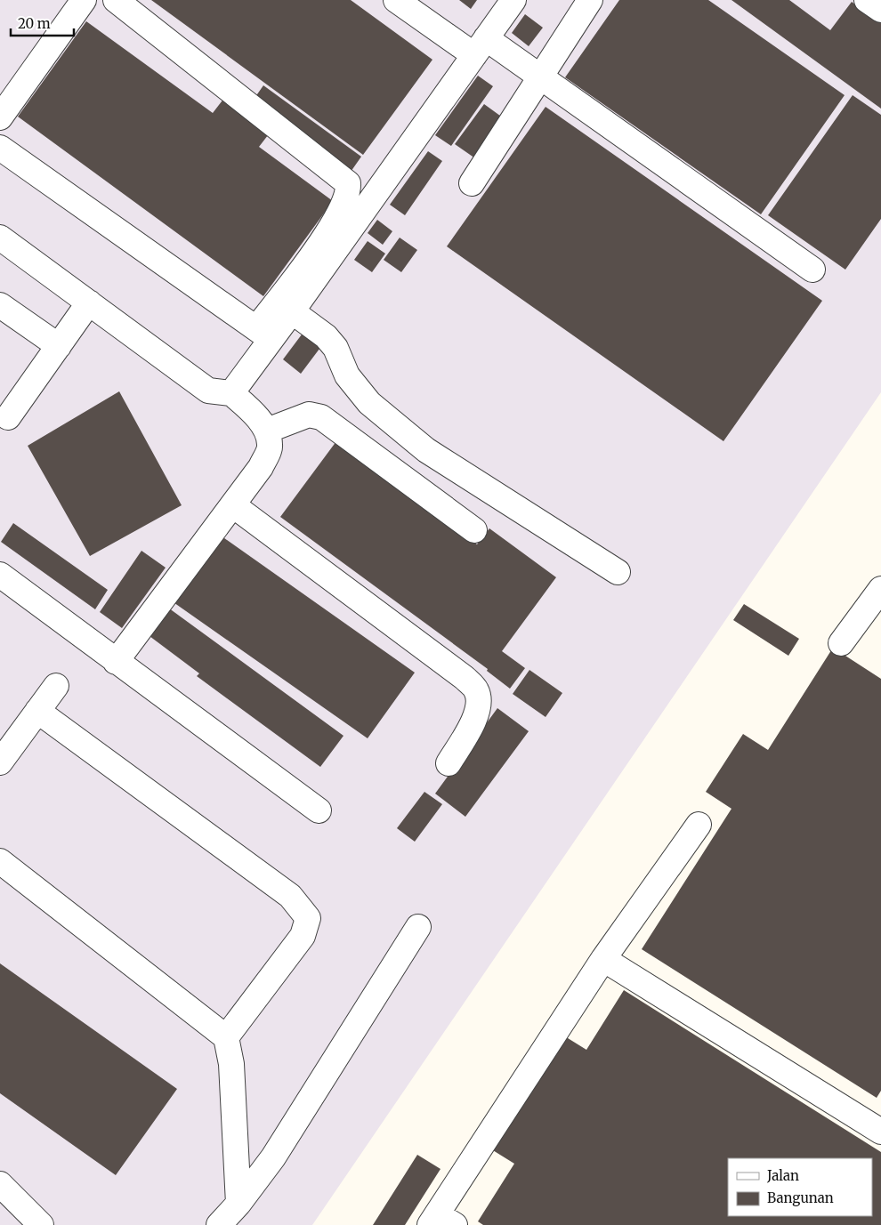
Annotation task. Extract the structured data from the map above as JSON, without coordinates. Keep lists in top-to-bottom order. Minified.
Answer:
{"legend":["Jalan","Bangunan"],"scale_bar":"20 m"}
